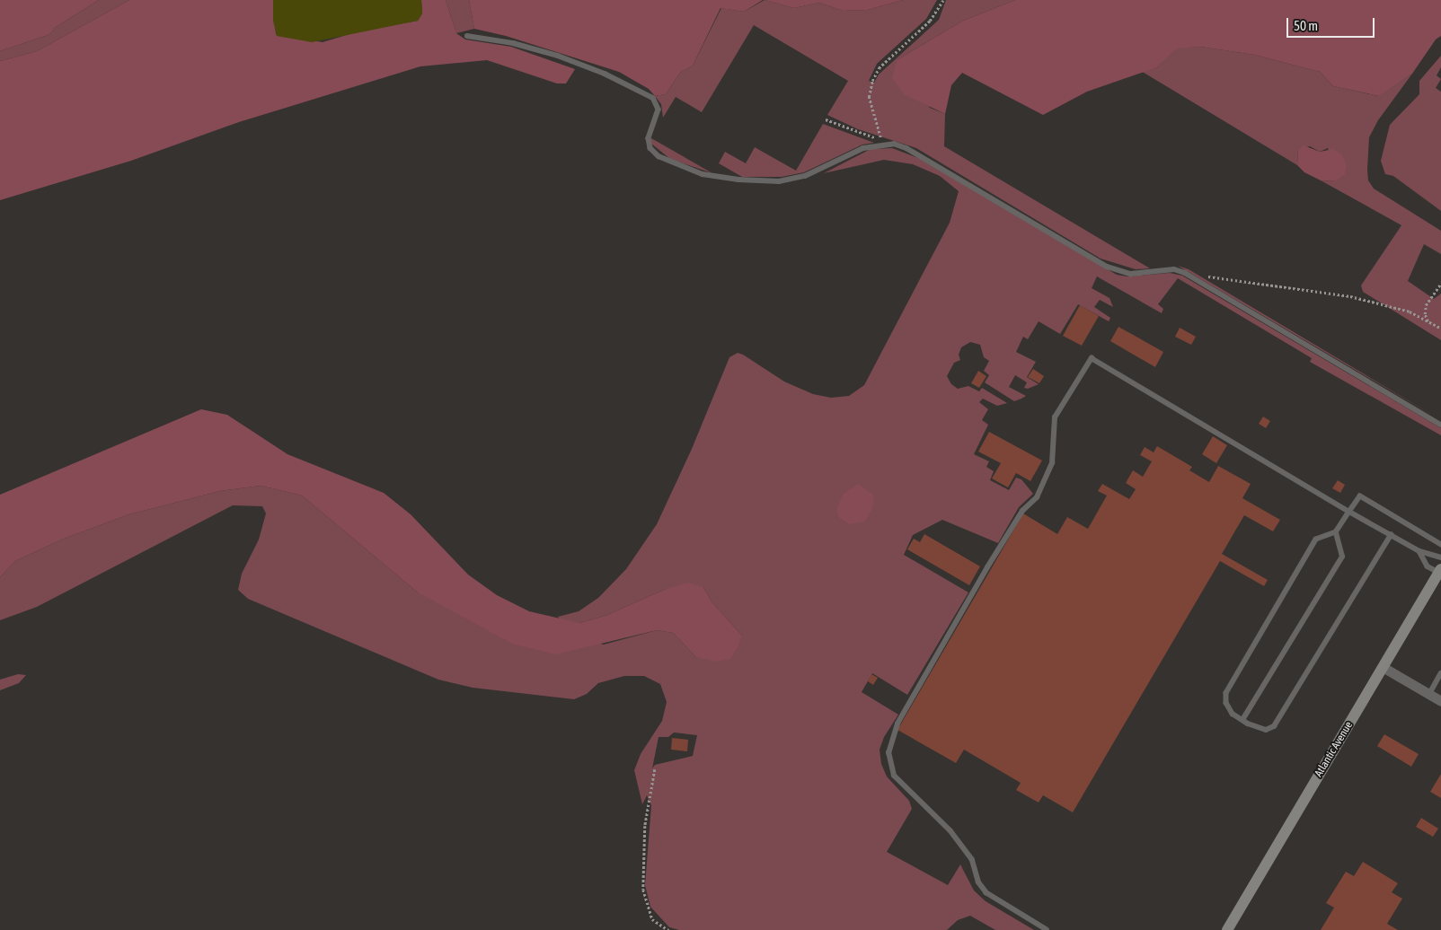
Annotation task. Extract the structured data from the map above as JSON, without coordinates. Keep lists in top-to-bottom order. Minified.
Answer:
{"streets":{"main road":["Atlantic Avenue"]},"scale_bar":"50 m"}
